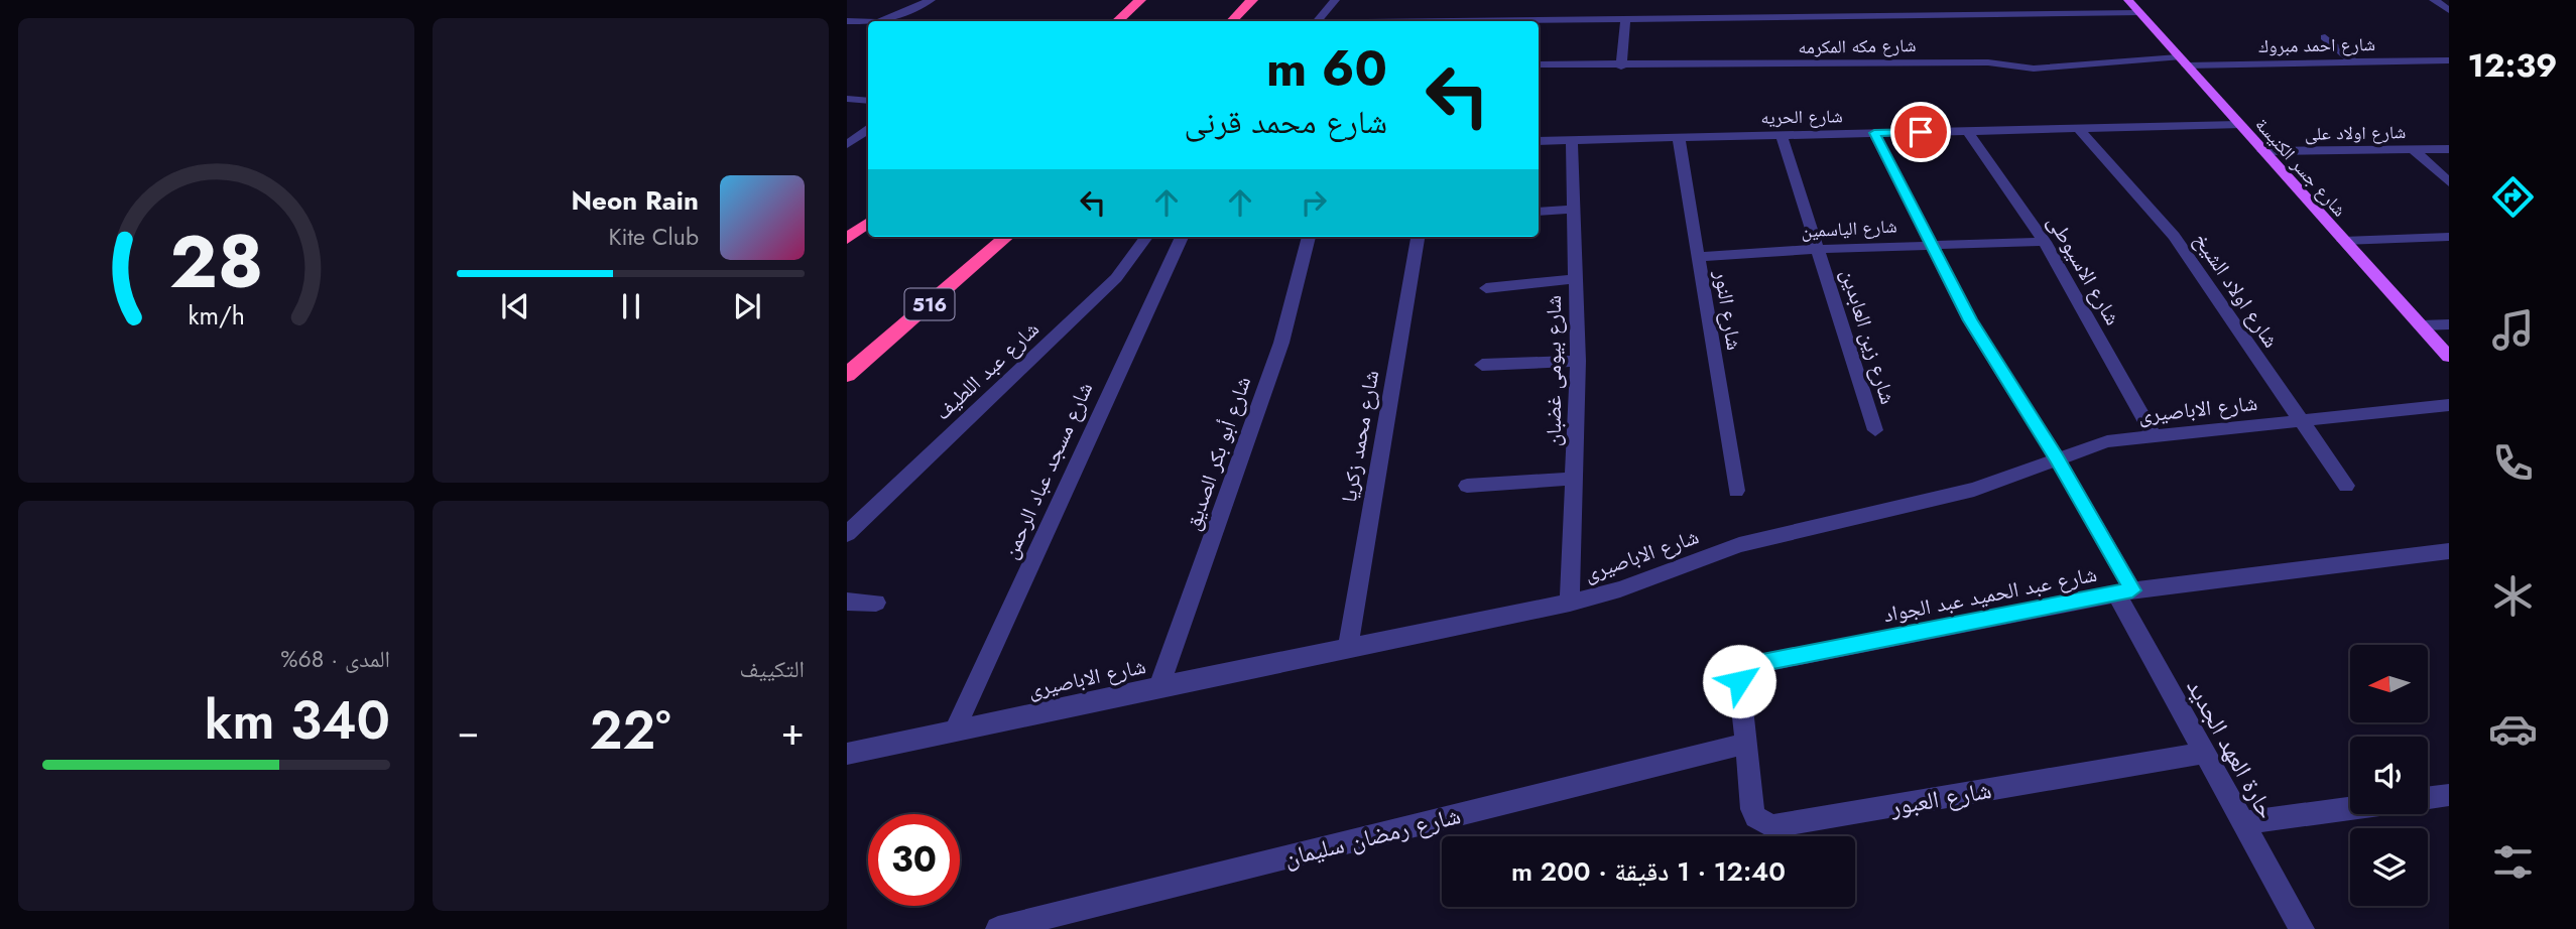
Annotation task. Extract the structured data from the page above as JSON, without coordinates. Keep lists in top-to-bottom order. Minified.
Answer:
{"streets":{"highway":["516"],"main road":["شارع جسر الكنيسة"],"street":["شارع احمد مبروك","شارع مكه المكرمه","شارع الحريه","شارع اولاد على","شارع الياسمين","شارع الاسيوطى","شارع اولاد الشيخ","شارع النور","شارع زين العابدين","شارع عبد اللطيف","شارع بيومى غضبان","شارع الاباصيرى","شارع محمد زكريا","شارع أبو بكر الصديق","شارع مسجد عباد الرحمن","شارع عبد الحميد عبد الجواد","حارة العهد الجديد","شارع العبور","شارع رمضان سليمان"]},"crossings":[["شارع احمد مبروك","شارع مكه المكرمه"],["شارع احمد مبروك","شارع جسر الكنيسة"],["شارع مكه المكرمه","شارع جسر الكنيسة"],["شارع الحريه","شارع جسر الكنيسة"],["شارع الحريه","شارع الاسيوطى"],["شارع الحريه","شارع اولاد الشيخ"],["شارع الحريه","شارع النور"],["شارع الحريه","شارع زين العابدين"],["شارع الحريه","شارع بيومى غضبان"],["شارع الحريه","حارة العهد الجديد"],["شارع اولاد على","شارع جسر الكنيسة"],["شارع الياسمين","شارع الاسيوطى"],["شارع الياسمين","شارع النور"],["شارع الياسمين","شارع زين العابدين"],["شارع الياسمين","حارة العهد الجديد"],["شارع الاسيوطى","شارع الاباصيرى"],["شارع اولاد الشيخ","شارع الاباصيرى"],["شارع بيومى غضبان","شارع الاباصيرى"],["شارع الاباصيرى","شارع محمد زكريا"],["شارع الاباصيرى","شارع أبو بكر الصديق"],["شارع الاباصيرى","شارع مسجد عباد الرحمن"],["شارع الاباصيرى","حارة العهد الجديد"],["شارع عبد الحميد عبد الجواد","حارة العهد الجديد"],["شارع عبد الحميد عبد الجواد","شارع العبور"],["شارع عبد الحميد عبد الجواد","شارع رمضان سليمان"],["حارة العهد الجديد","شارع العبور"],["شارع العبور","شارع رمضان سليمان"]],"north":"left","page":{"tabs":"12:39","turn":["60 m","شارع محمد قرنى"],"song":["Neon Rain","Kite Club"],"tile":["التكييف",["المدى · 68%","340 km"]],"heat":["−","22°","+"],"limit":"30","trip":"12:40 · 1 دقيقة · 200 m","gauge":["28","km/h"]}}
